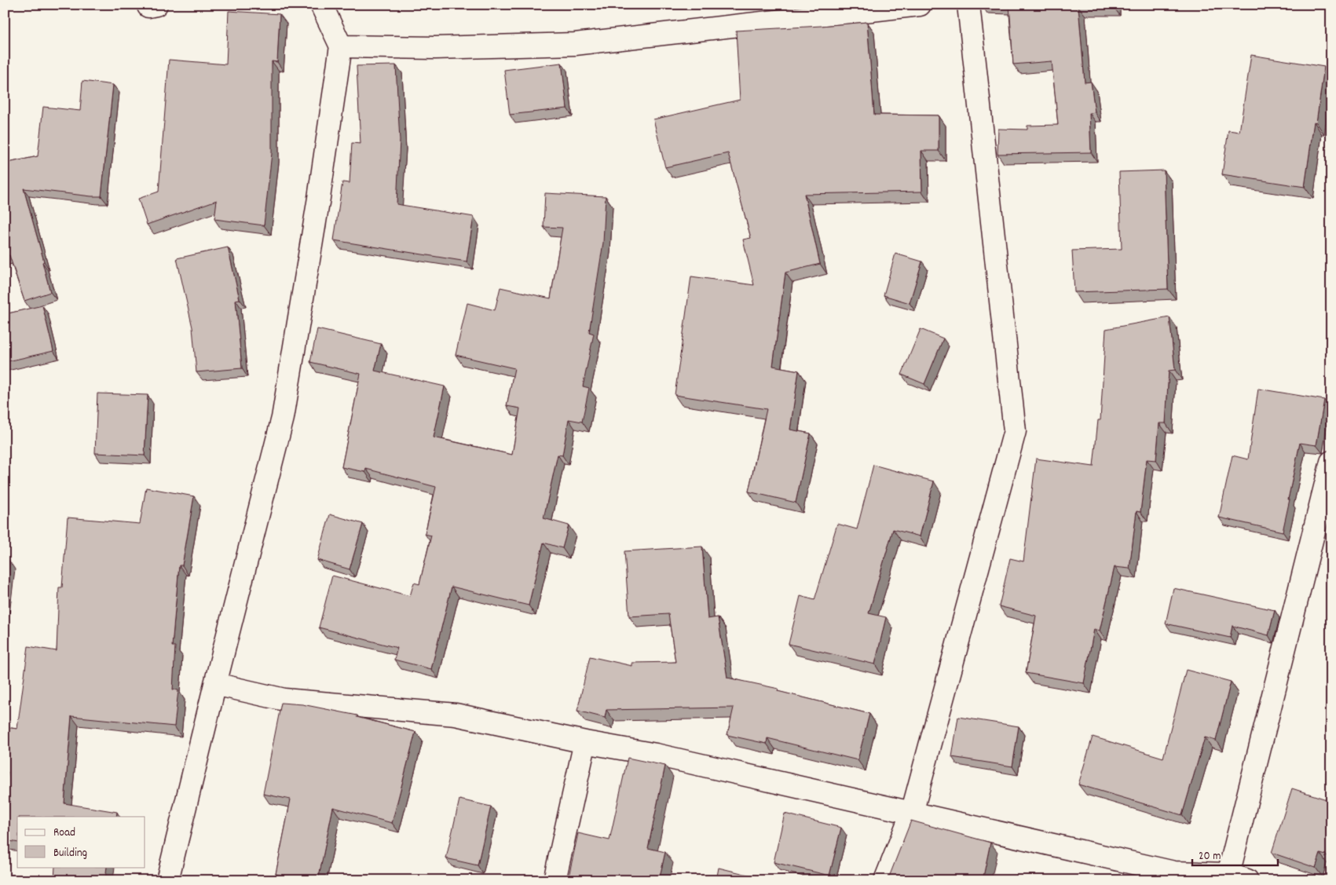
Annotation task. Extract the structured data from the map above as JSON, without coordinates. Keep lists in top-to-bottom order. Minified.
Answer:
{"legend":["Road","Building"],"scale_bar":"20 m"}
